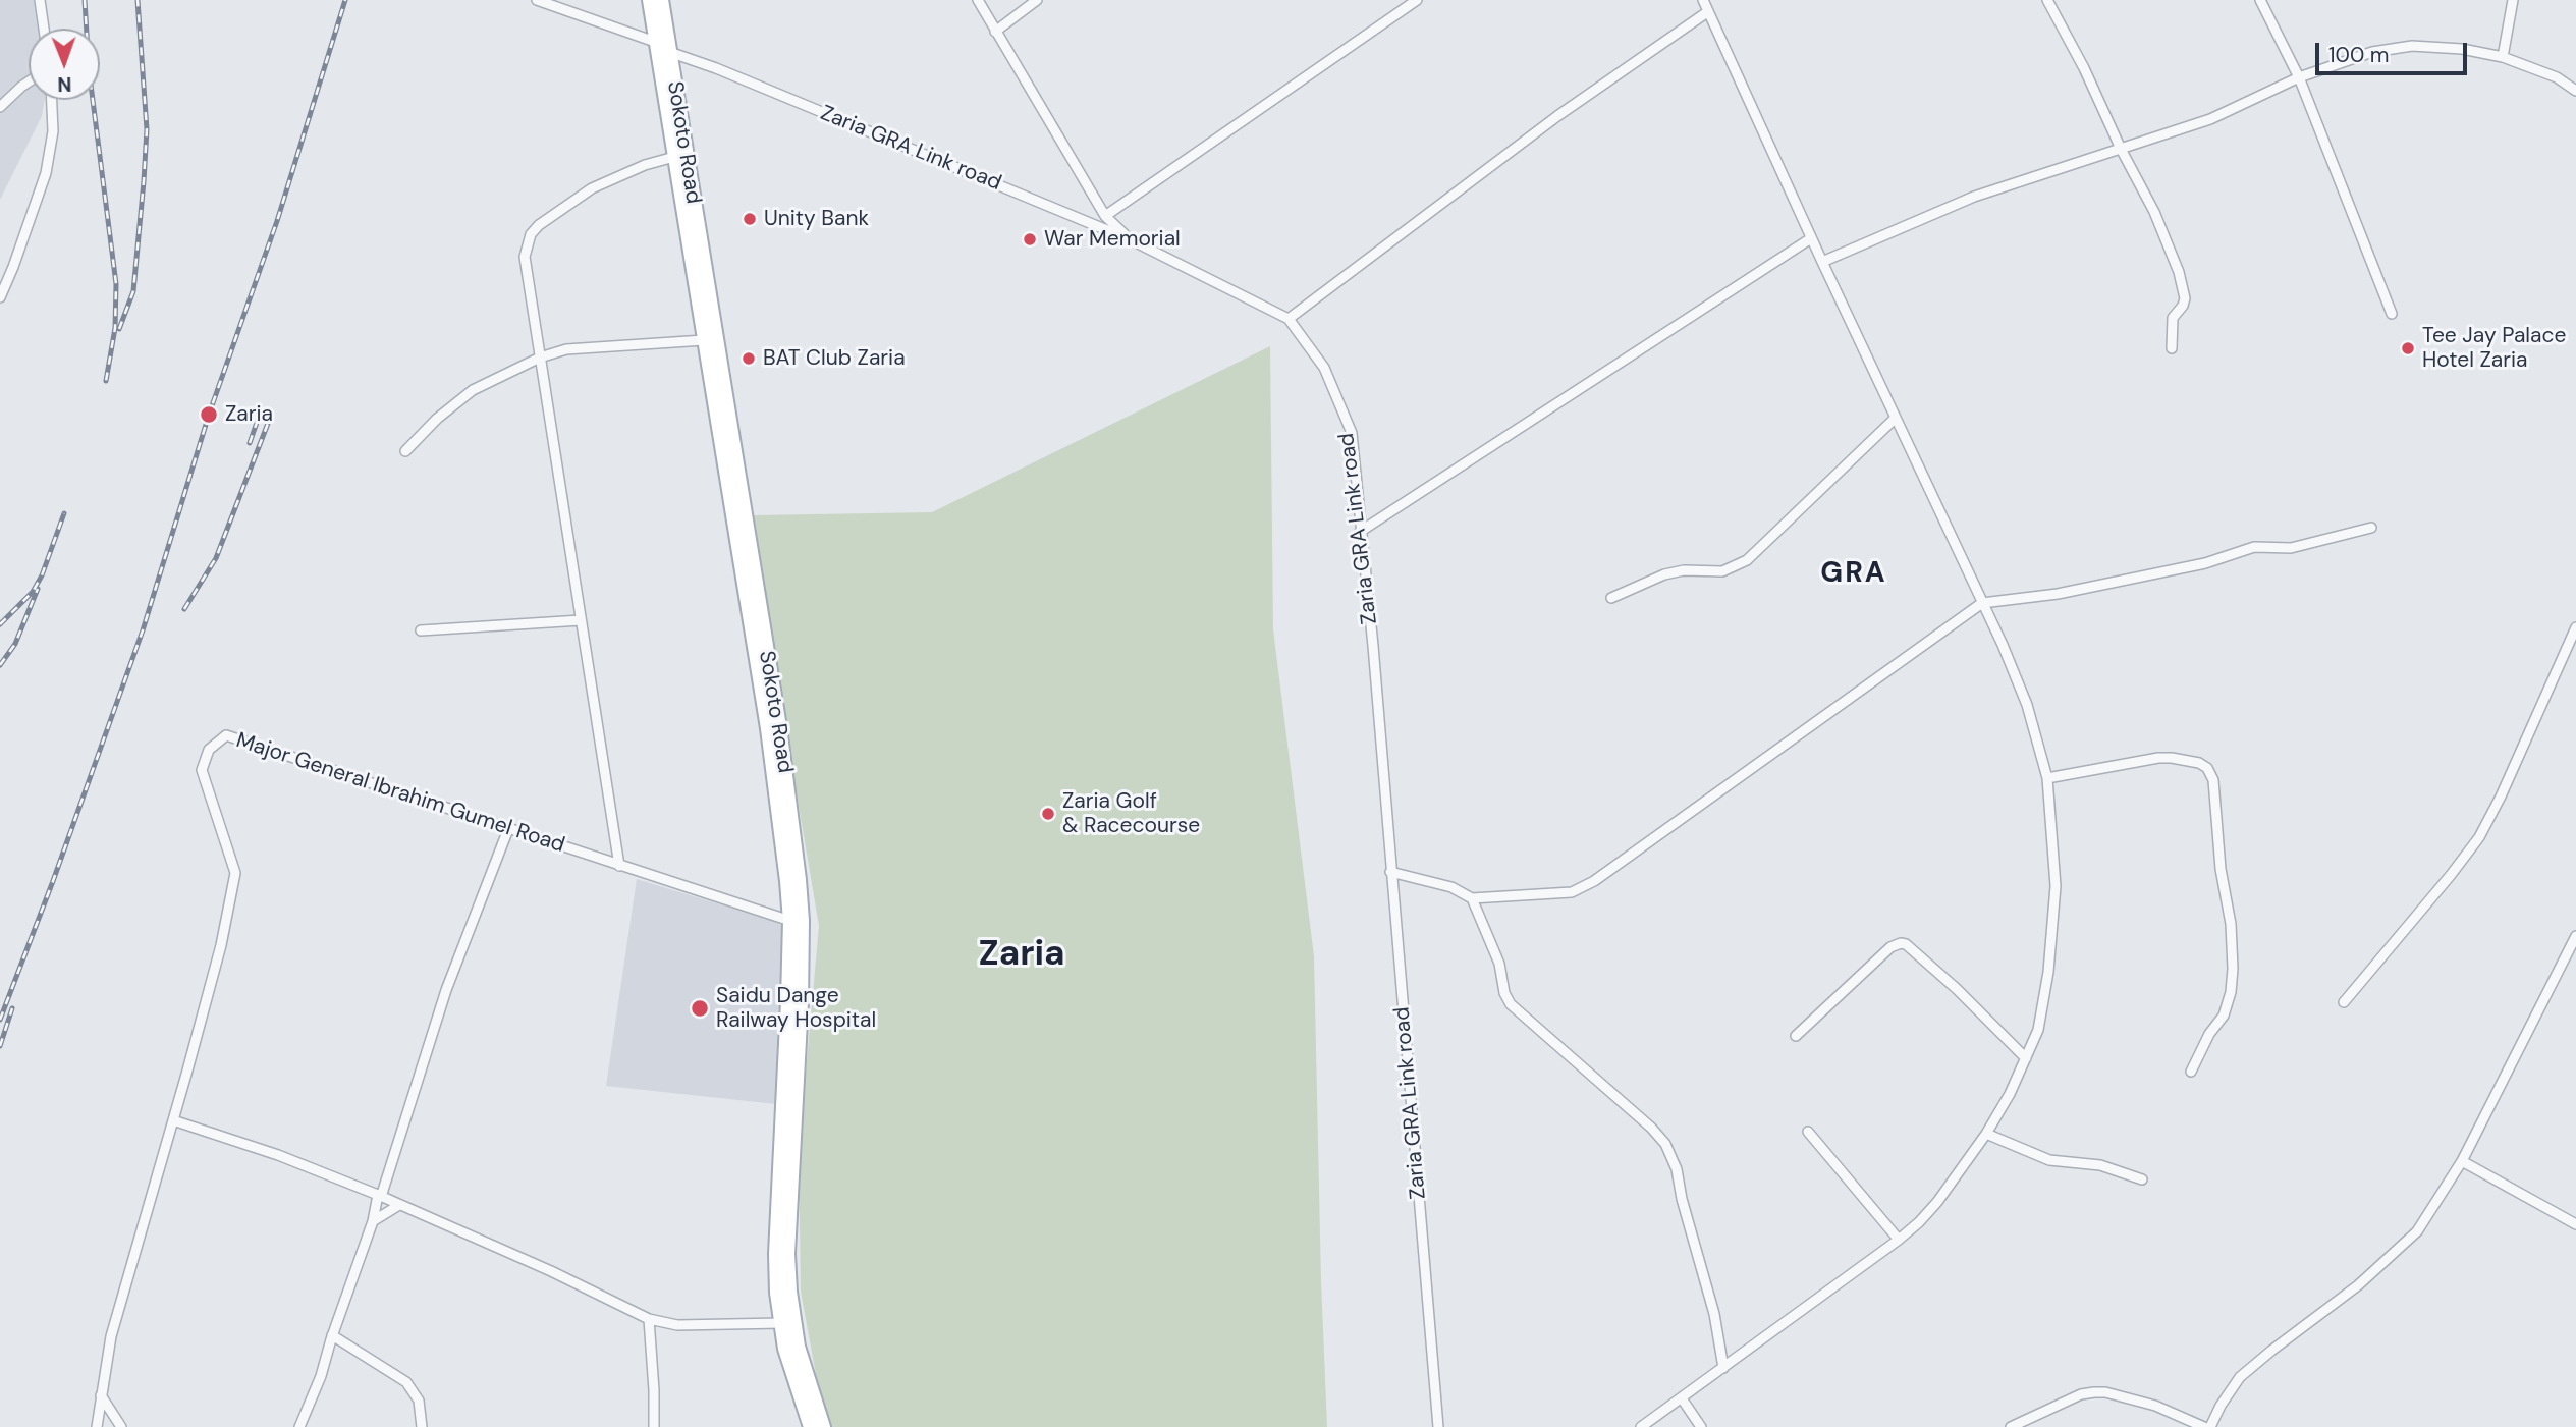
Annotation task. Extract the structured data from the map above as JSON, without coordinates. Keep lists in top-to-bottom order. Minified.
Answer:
{"streets":{"main road":["Sokoto Road"],"street":["Zaria GRA Link road","Major General Ibrahim Gumel Road"]},"crossings":[["Sokoto Road","Zaria GRA Link road"],["Sokoto Road","Major General Ibrahim Gumel Road"]],"districts":["GRA","Zaria"],"places":["Unity Bank","War Memorial","Tee Jay Palace Hotel Zaria","BAT Club Zaria","Zaria","Zaria Golf & Racecourse","Saidu Dange Railway Hospital"],"scale_bar":"100 m","north":"bottom"}
